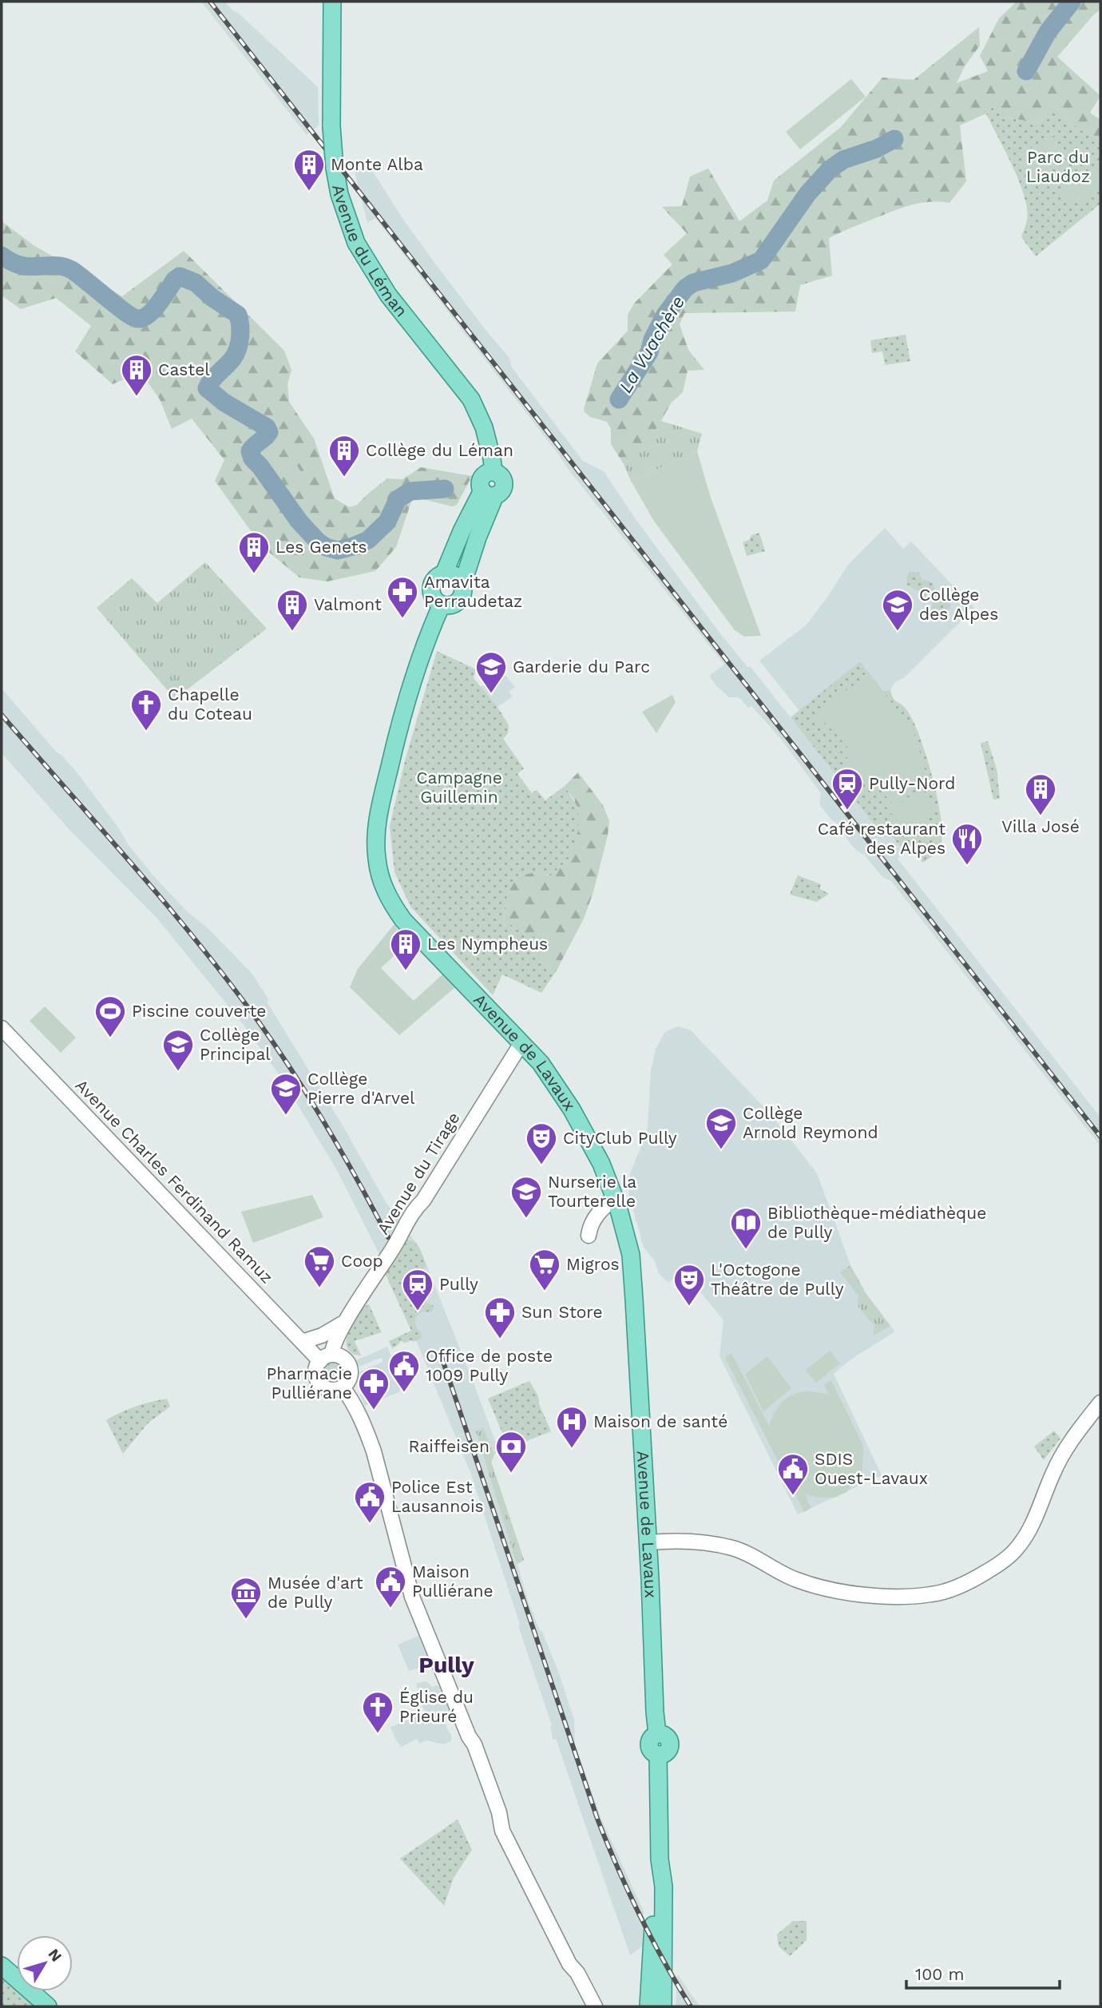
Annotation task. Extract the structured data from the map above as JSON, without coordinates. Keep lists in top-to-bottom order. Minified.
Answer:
{"streets":{"main road":["Avenue du Léman","Avenue de Lavaux"],"street":["Avenue du Tirage","Avenue Charles Ferdinand Ramuz"]},"crossings":[["Avenue de Lavaux","Avenue du Tirage"],["Avenue du Tirage","Avenue Charles Ferdinand Ramuz"]],"districts":["Pully"],"water":["La Vuachère"],"parks":["Parc du Liaudoz","Campagne Guillemin"],"places":{"building":["Monte Alba","Castel","Collège du Léman","Les Genets","Valmont","Villa José","Les Nympheus"],"pharmacy":["Amavita Perraudetaz","Sun Store","Pharmacie Pulliérane"],"school or university":["Collège des Alpes","Garderie du Parc","Collège Principal","Collège Pierre d'Arvel","Collège Arnold Reymond","Nurserie la Tourterelle"],"church":["Chapelle du Coteau","Église du Prieuré"],"station":["Pully-Nord","Pully"],"restaurant":["Café restaurant des Alpes"],"sports":["Piscine couverte"],"theatre":["CityClub Pully","L'Octogone Théâtre de Pully"],"library":["Bibliothèque-médiathèque de Pully"],"supermarket":["Coop","Migros"],"public building":["Office de poste 1009 Pully","SDIS Ouest-Lavaux","Police Est Lausannois","Maison Pulliérane"],"hospital":["Maison de santé"],"bank":["Raiffeisen"],"museum":["Musée d'art de Pully"]},"scale_bar":"100 m","north":"top right"}
